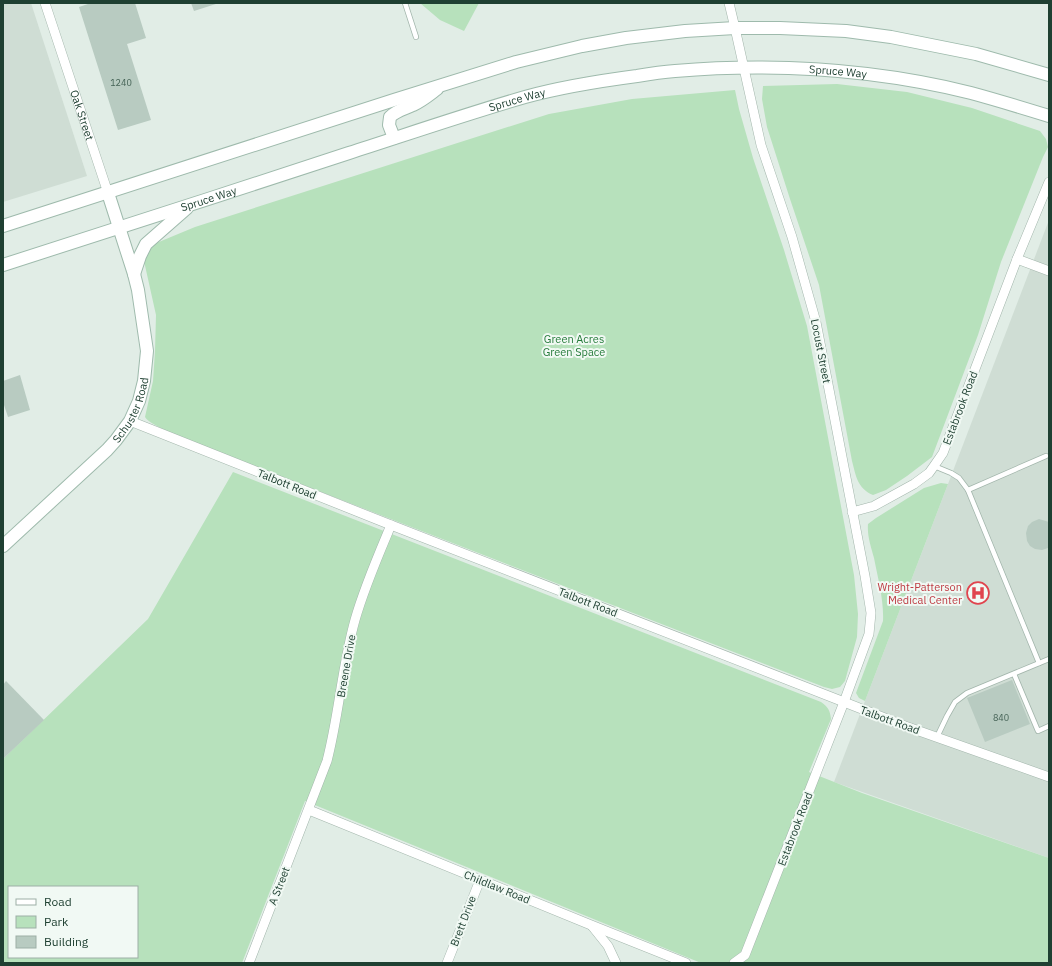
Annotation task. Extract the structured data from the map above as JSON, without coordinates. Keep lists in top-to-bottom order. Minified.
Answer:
{"streets":{"street":["Spruce Way","Oak Street","Locust Street","Estabrook Road","Schuster Road","Talbott Road","Breene Drive","A Street","Childlaw Road","Brett Drive"]},"crossings":[["Spruce Way","Oak Street"],["Spruce Way","Locust Street"],["Spruce Way","Schuster Road"],["Oak Street","Schuster Road"],["Locust Street","Estabrook Road"],["Locust Street","Talbott Road"],["Estabrook Road","Talbott Road"],["Schuster Road","Talbott Road"],["Talbott Road","Breene Drive"],["Breene Drive","A Street"],["Breene Drive","Childlaw Road"],["A Street","Childlaw Road"],["Childlaw Road","Brett Drive"]],"parks":["Green Acres Green Space"],"places":{"hospital":["Wright-Patterson Medical Center"]},"house_numbers":["1240","840"],"legend":["Road","Park","Building"]}
